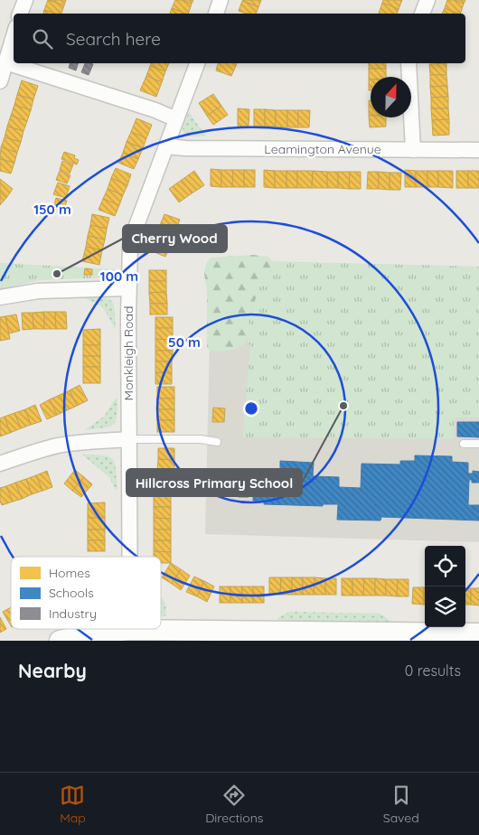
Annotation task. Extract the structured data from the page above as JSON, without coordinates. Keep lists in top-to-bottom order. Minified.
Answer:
{"streets":{"street":["Leamington Avenue","Monkleigh Road"]},"crossings":[["Leamington Avenue","Monkleigh Road"]],"places":["Cherry Wood","Hillcross Primary School"],"legend":["Homes","Schools","Industry"],"north":"top","page":{"search":"Search here","heading":["Nearby","0 results"],"nav":["Map","Directions","Saved"]},"rings":["150 m","100 m","50 m"]}
